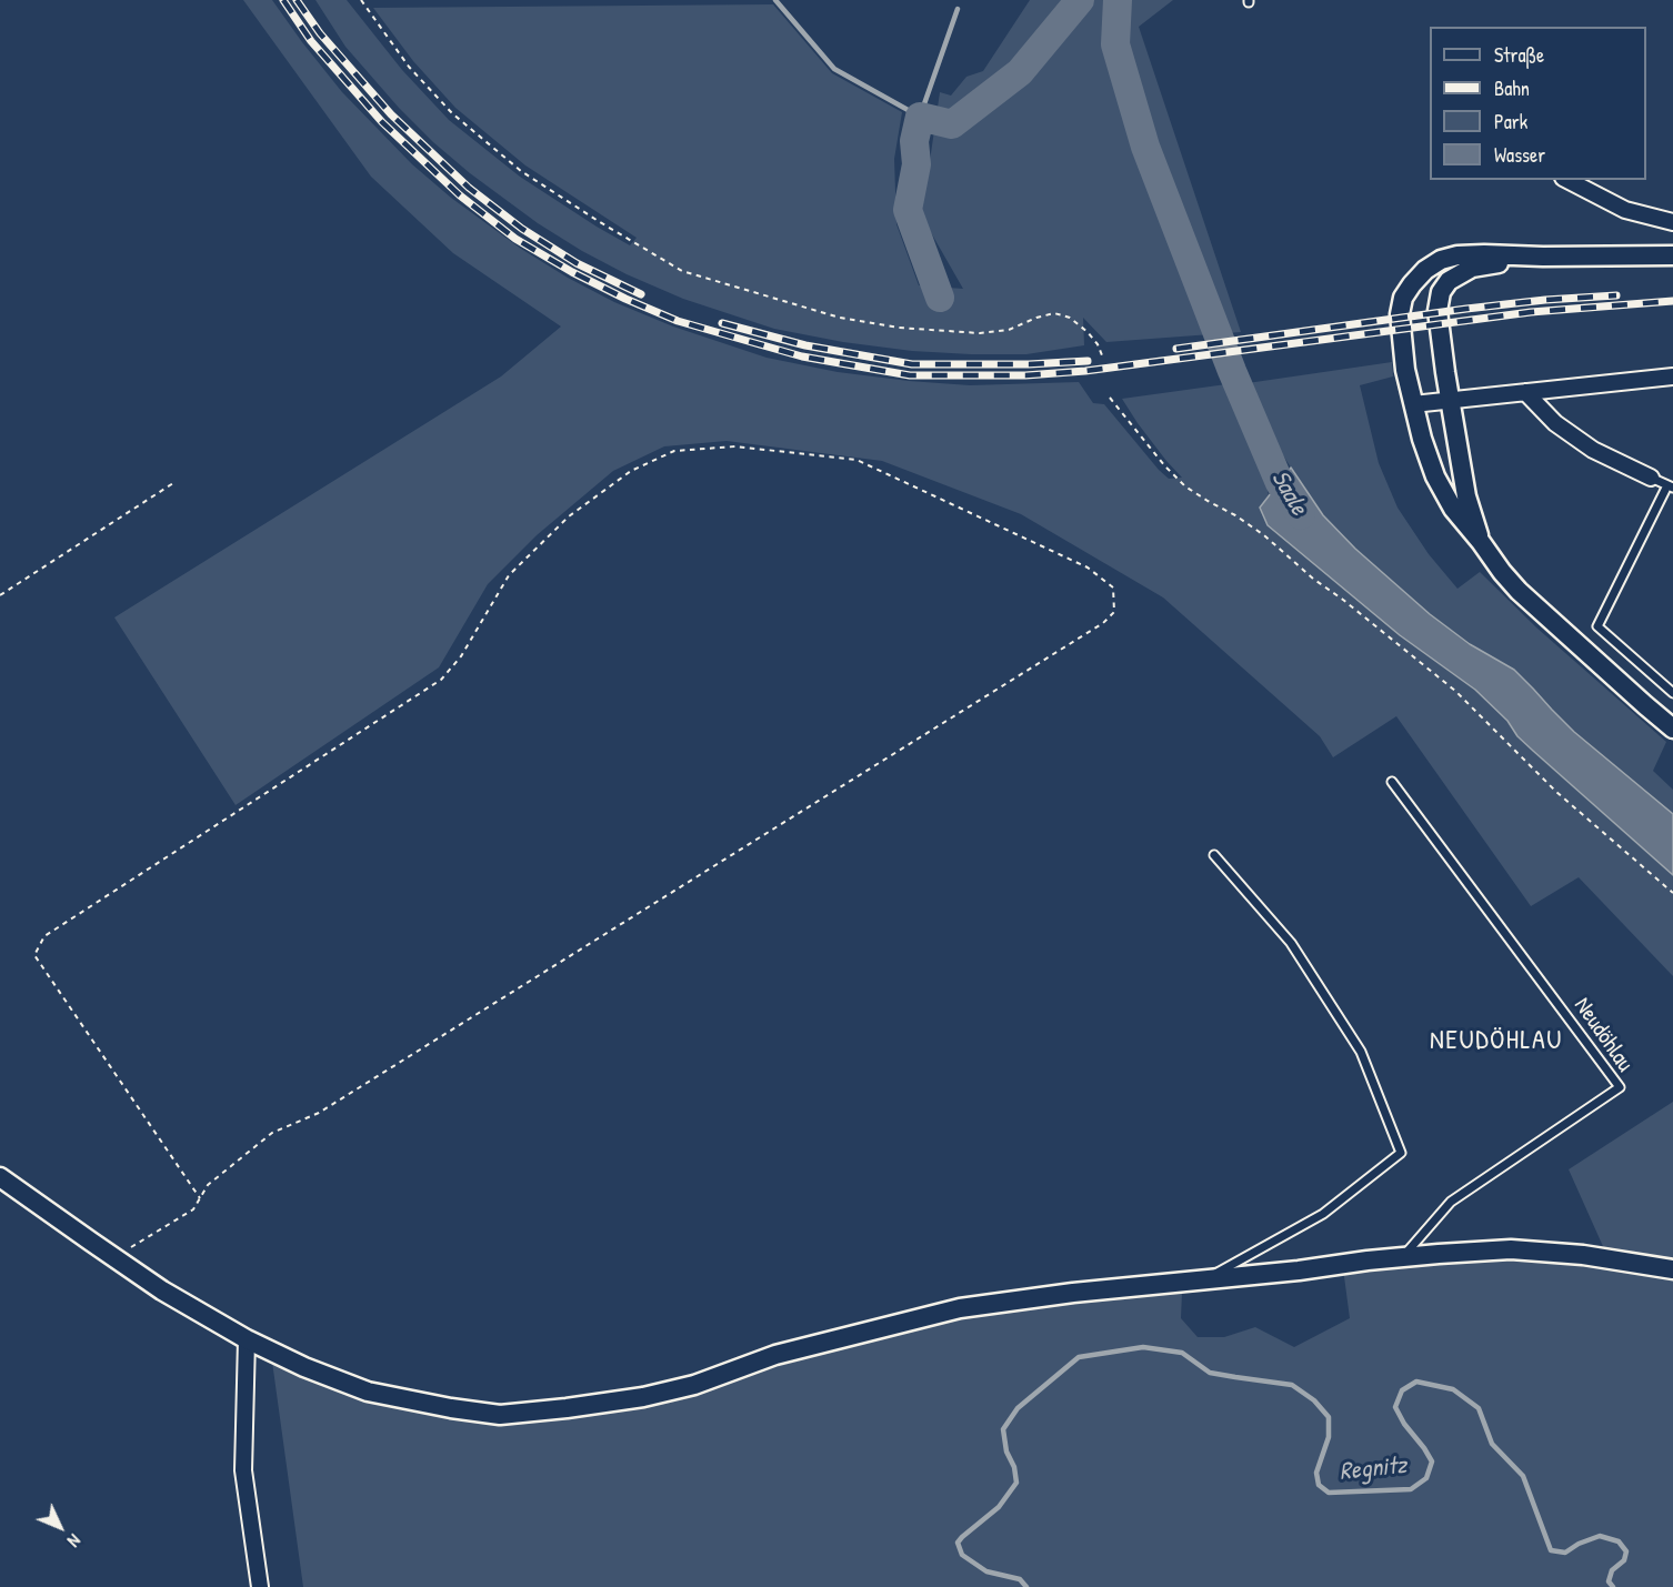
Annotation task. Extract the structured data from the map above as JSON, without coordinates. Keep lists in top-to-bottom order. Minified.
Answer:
{"streets":{"lane":["Neudöhlau"]},"districts":["NEUDÖHLAU"],"water":["Saale","Regnitz"],"legend":["Straße","Bahn","Park","Wasser"],"north":"bottom right"}
